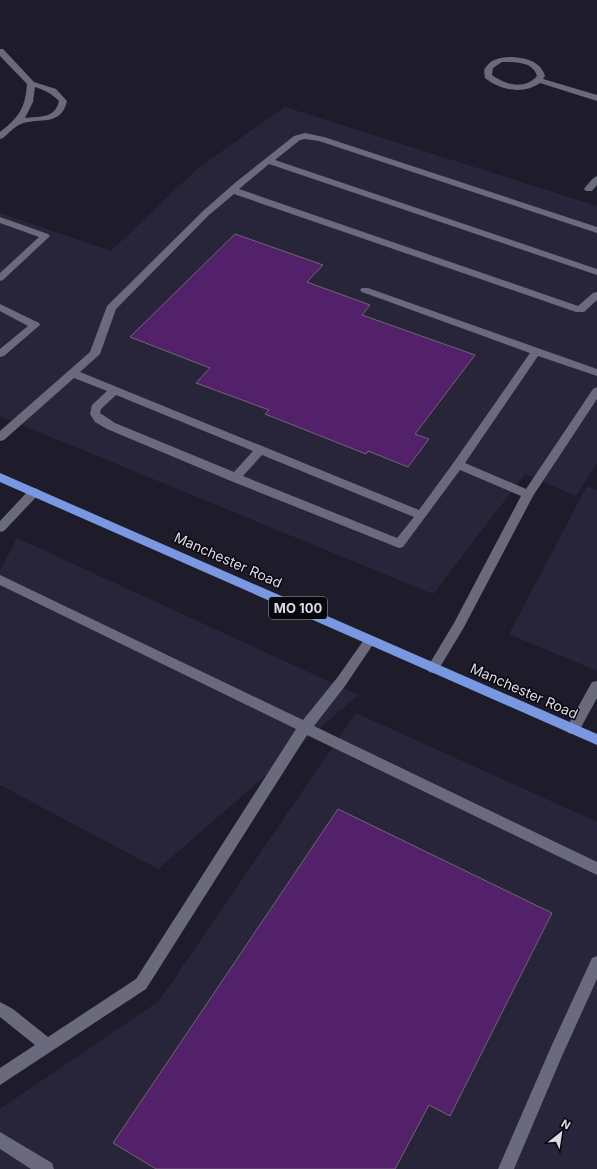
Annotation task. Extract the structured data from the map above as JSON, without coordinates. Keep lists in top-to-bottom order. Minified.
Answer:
{"streets":{"highway":["Manchester Road","MO 100"]},"north":"top right"}
